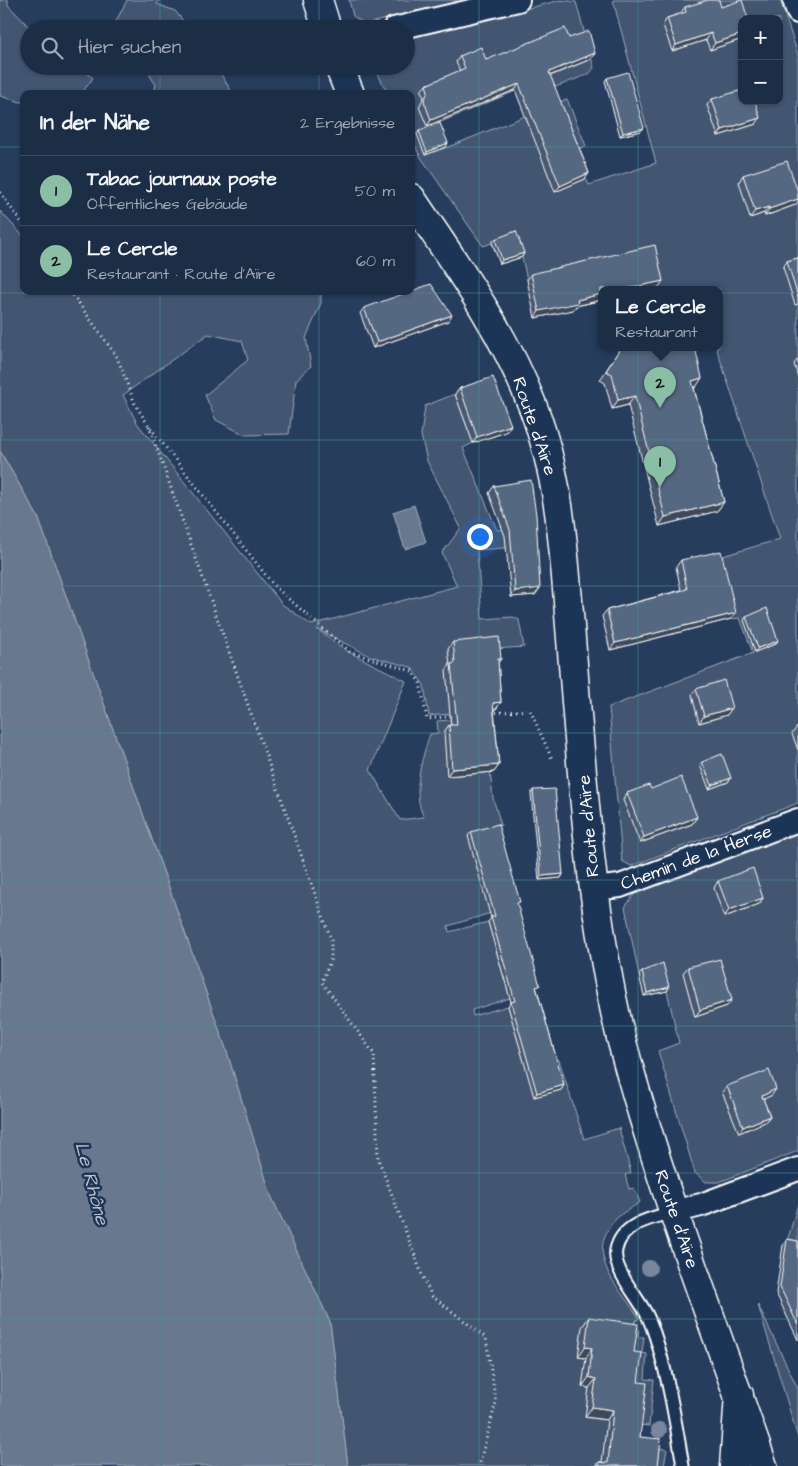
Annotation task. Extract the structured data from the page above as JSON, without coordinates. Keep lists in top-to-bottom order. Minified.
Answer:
{"streets":{"street":["Route d'Aïre","Chemin de la Herse"]},"crossings":[["Route d'Aïre","Chemin de la Herse"]],"water":["Le Rhône"],"page":{"map_buttons":["+","−"],"search":"Hier suchen","heading":["In der Nähe","2 Ergebnisse"],"list":[{"mark":"1","name":"Tabac journaux poste","note":"Öffentliches Gebäude","value":"50 m"},{"mark":"2","name":"Le Cercle","note":"Restaurant · Route d'Aïre","value":"60 m"}],"popup":["Le Cercle","Restaurant"],"pins":["2","1"]}}
